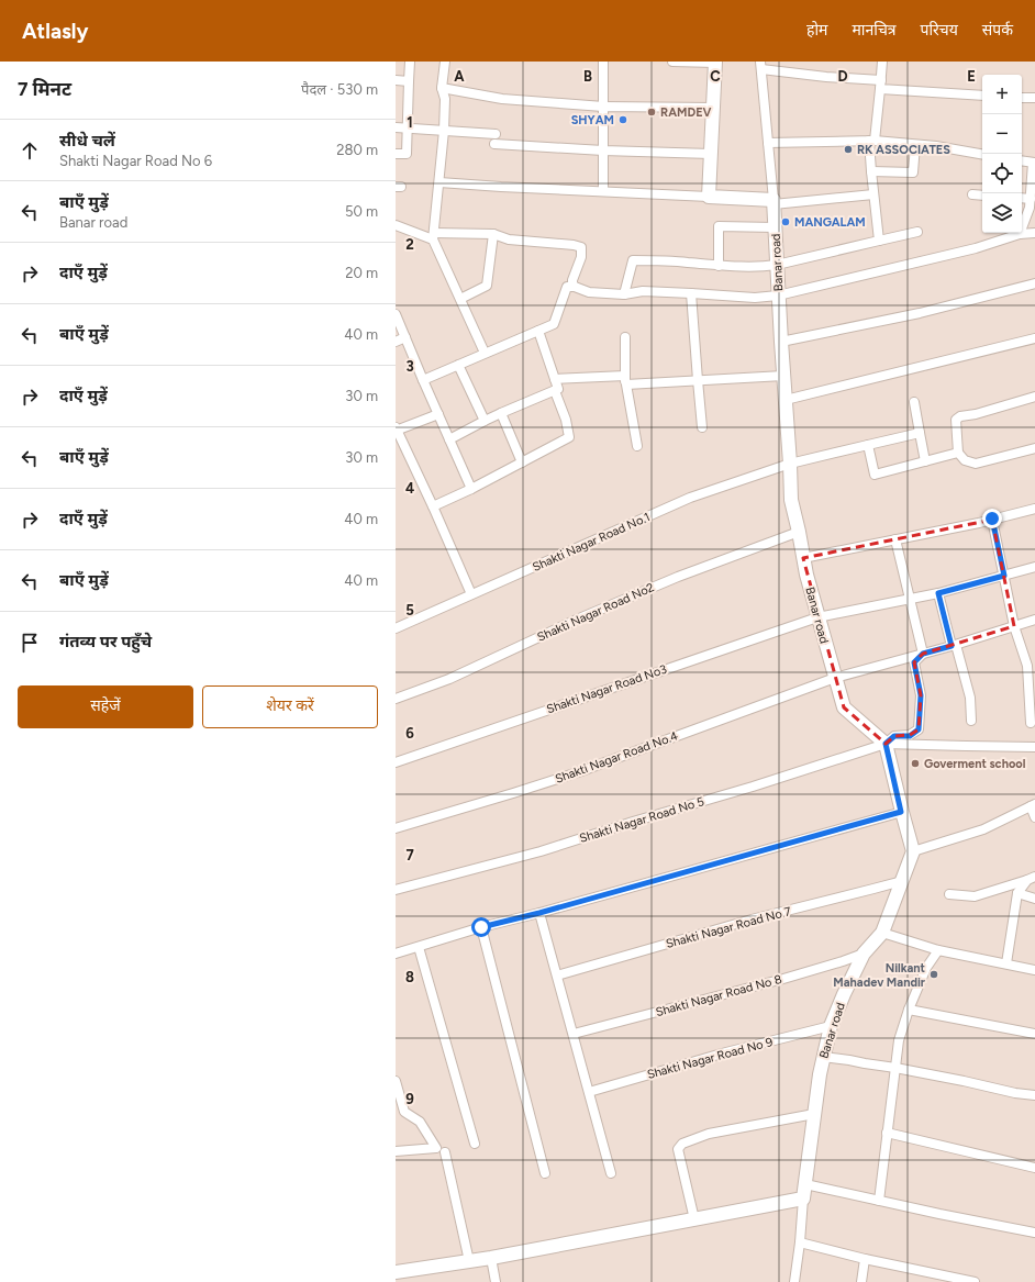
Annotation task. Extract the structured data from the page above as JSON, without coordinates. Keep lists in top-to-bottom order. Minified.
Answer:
{"streets":{"street":["Banar road","Shakti Nagar Road No.1","Shakti Nagar Road No2","Shakti Nagar Road No3","Shakti Nagar Road No.4","Shakti Nagar Road No 5","Shakti Nagar Road No 7","Shakti Nagar Road No 8","Shakti Nagar Road No 9"]},"crossings":[["Banar road","Shakti Nagar Road No.1"],["Banar road","Shakti Nagar Road No2"],["Banar road","Shakti Nagar Road No3"],["Banar road","Shakti Nagar Road No.4"],["Banar road","Shakti Nagar Road No 5"],["Banar road","Shakti Nagar Road No 7"],["Banar road","Shakti Nagar Road No 8"],["Banar road","Shakti Nagar Road No 9"],["Shakti Nagar Road No.4","Shakti Nagar Road No 5"]],"places":["RAMDEV","SHYAM","RK ASSOCIATES","MANGALAM","Goverment school","Nilkant Mahadev Mandir"],"page":{"header":"Atlasly","nav":["होम","मानचित्र","परिचय","संपर्क"],"heading":["7 मिनट","पैदल · 530 m"],"map_buttons":["+","−"],"list":[["सीधे चलें","Shakti Nagar Road No 6","280 m"],["बाएँ मुड़ें","Banar road","50 m"],["दाएँ मुड़ें","20 m"],["बाएँ मुड़ें","40 m"],["दाएँ मुड़ें","30 m"],["बाएँ मुड़ें","30 m"],["दाएँ मुड़ें","40 m"],["बाएँ मुड़ें","40 m"],"गंतव्य पर पहुँचे"],"buttons":["सहेजें","शेयर करें"]},"grid":{"columns":["A","B","C","D","E"],"rows":["1","2","3","4","5","6","7","8","9"]}}
